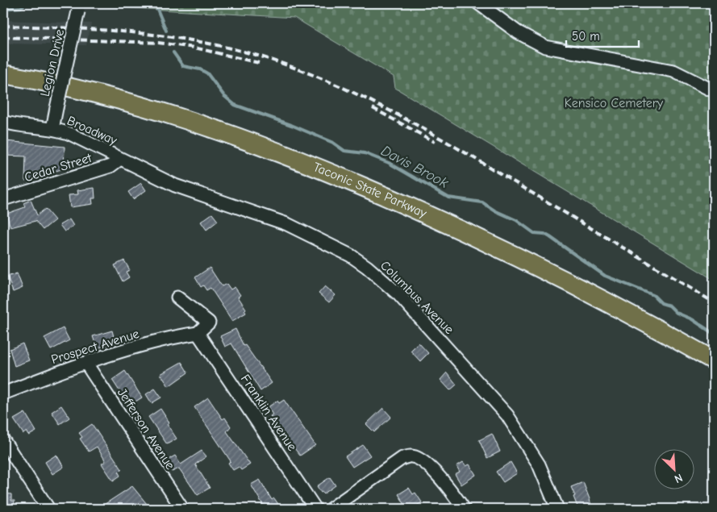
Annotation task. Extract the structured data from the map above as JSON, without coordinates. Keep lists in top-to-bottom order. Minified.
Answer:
{"streets":{"highway":["Taconic State Parkway"],"street":["Legion Drive","Broadway","Cedar Street","Columbus Avenue","Prospect Avenue","Franklin Avenue","Jefferson Avenue"]},"crossings":[["Legion Drive","Broadway"],["Broadway","Cedar Street"],["Broadway","Columbus Avenue"],["Cedar Street","Columbus Avenue"],["Prospect Avenue","Franklin Avenue"],["Prospect Avenue","Jefferson Avenue"]],"water":["Davis Brook"],"parks":["Kensico Cemetery"],"scale_bar":"50 m","north":"bottom right"}
